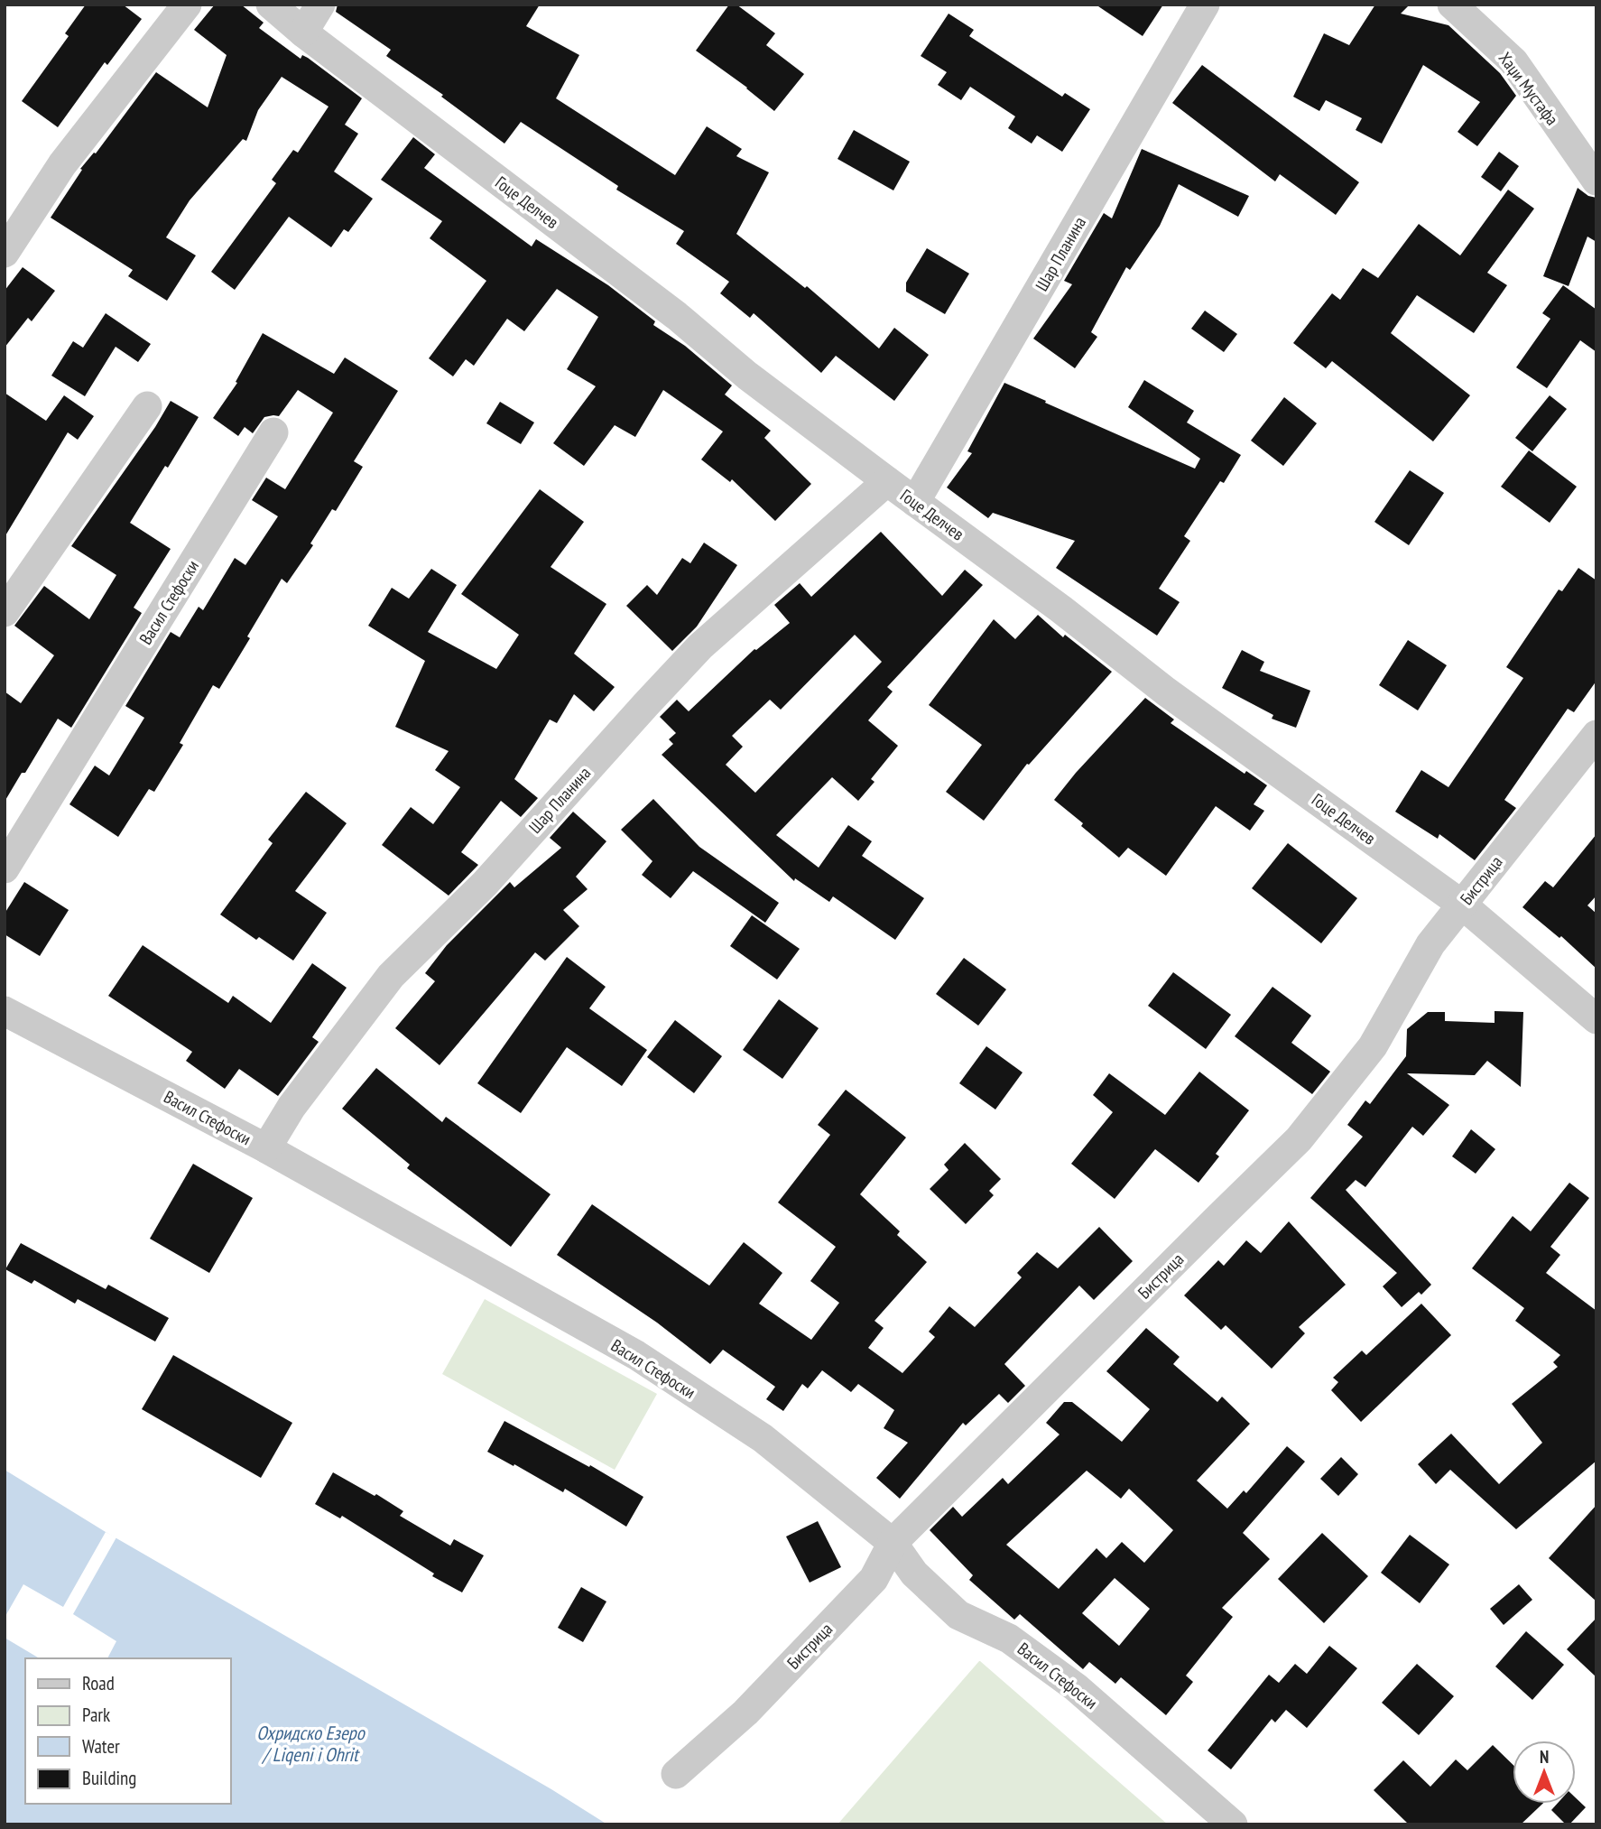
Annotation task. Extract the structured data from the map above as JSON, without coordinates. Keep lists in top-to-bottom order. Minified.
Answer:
{"streets":{"street":["Хаџи Мустафа","Гоце Делчев","Шар Планина","Васил Стефоски","Бистрица"]},"crossings":[["Гоце Делчев","Шар Планина"],["Гоце Делчев","Бистрица"],["Шар Планина","Васил Стефоски"],["Васил Стефоски","Бистрица"]],"water":["Охридско Езеро / Liqeni i Ohrit"],"legend":["Road","Park","Water","Building"],"north":"top"}
